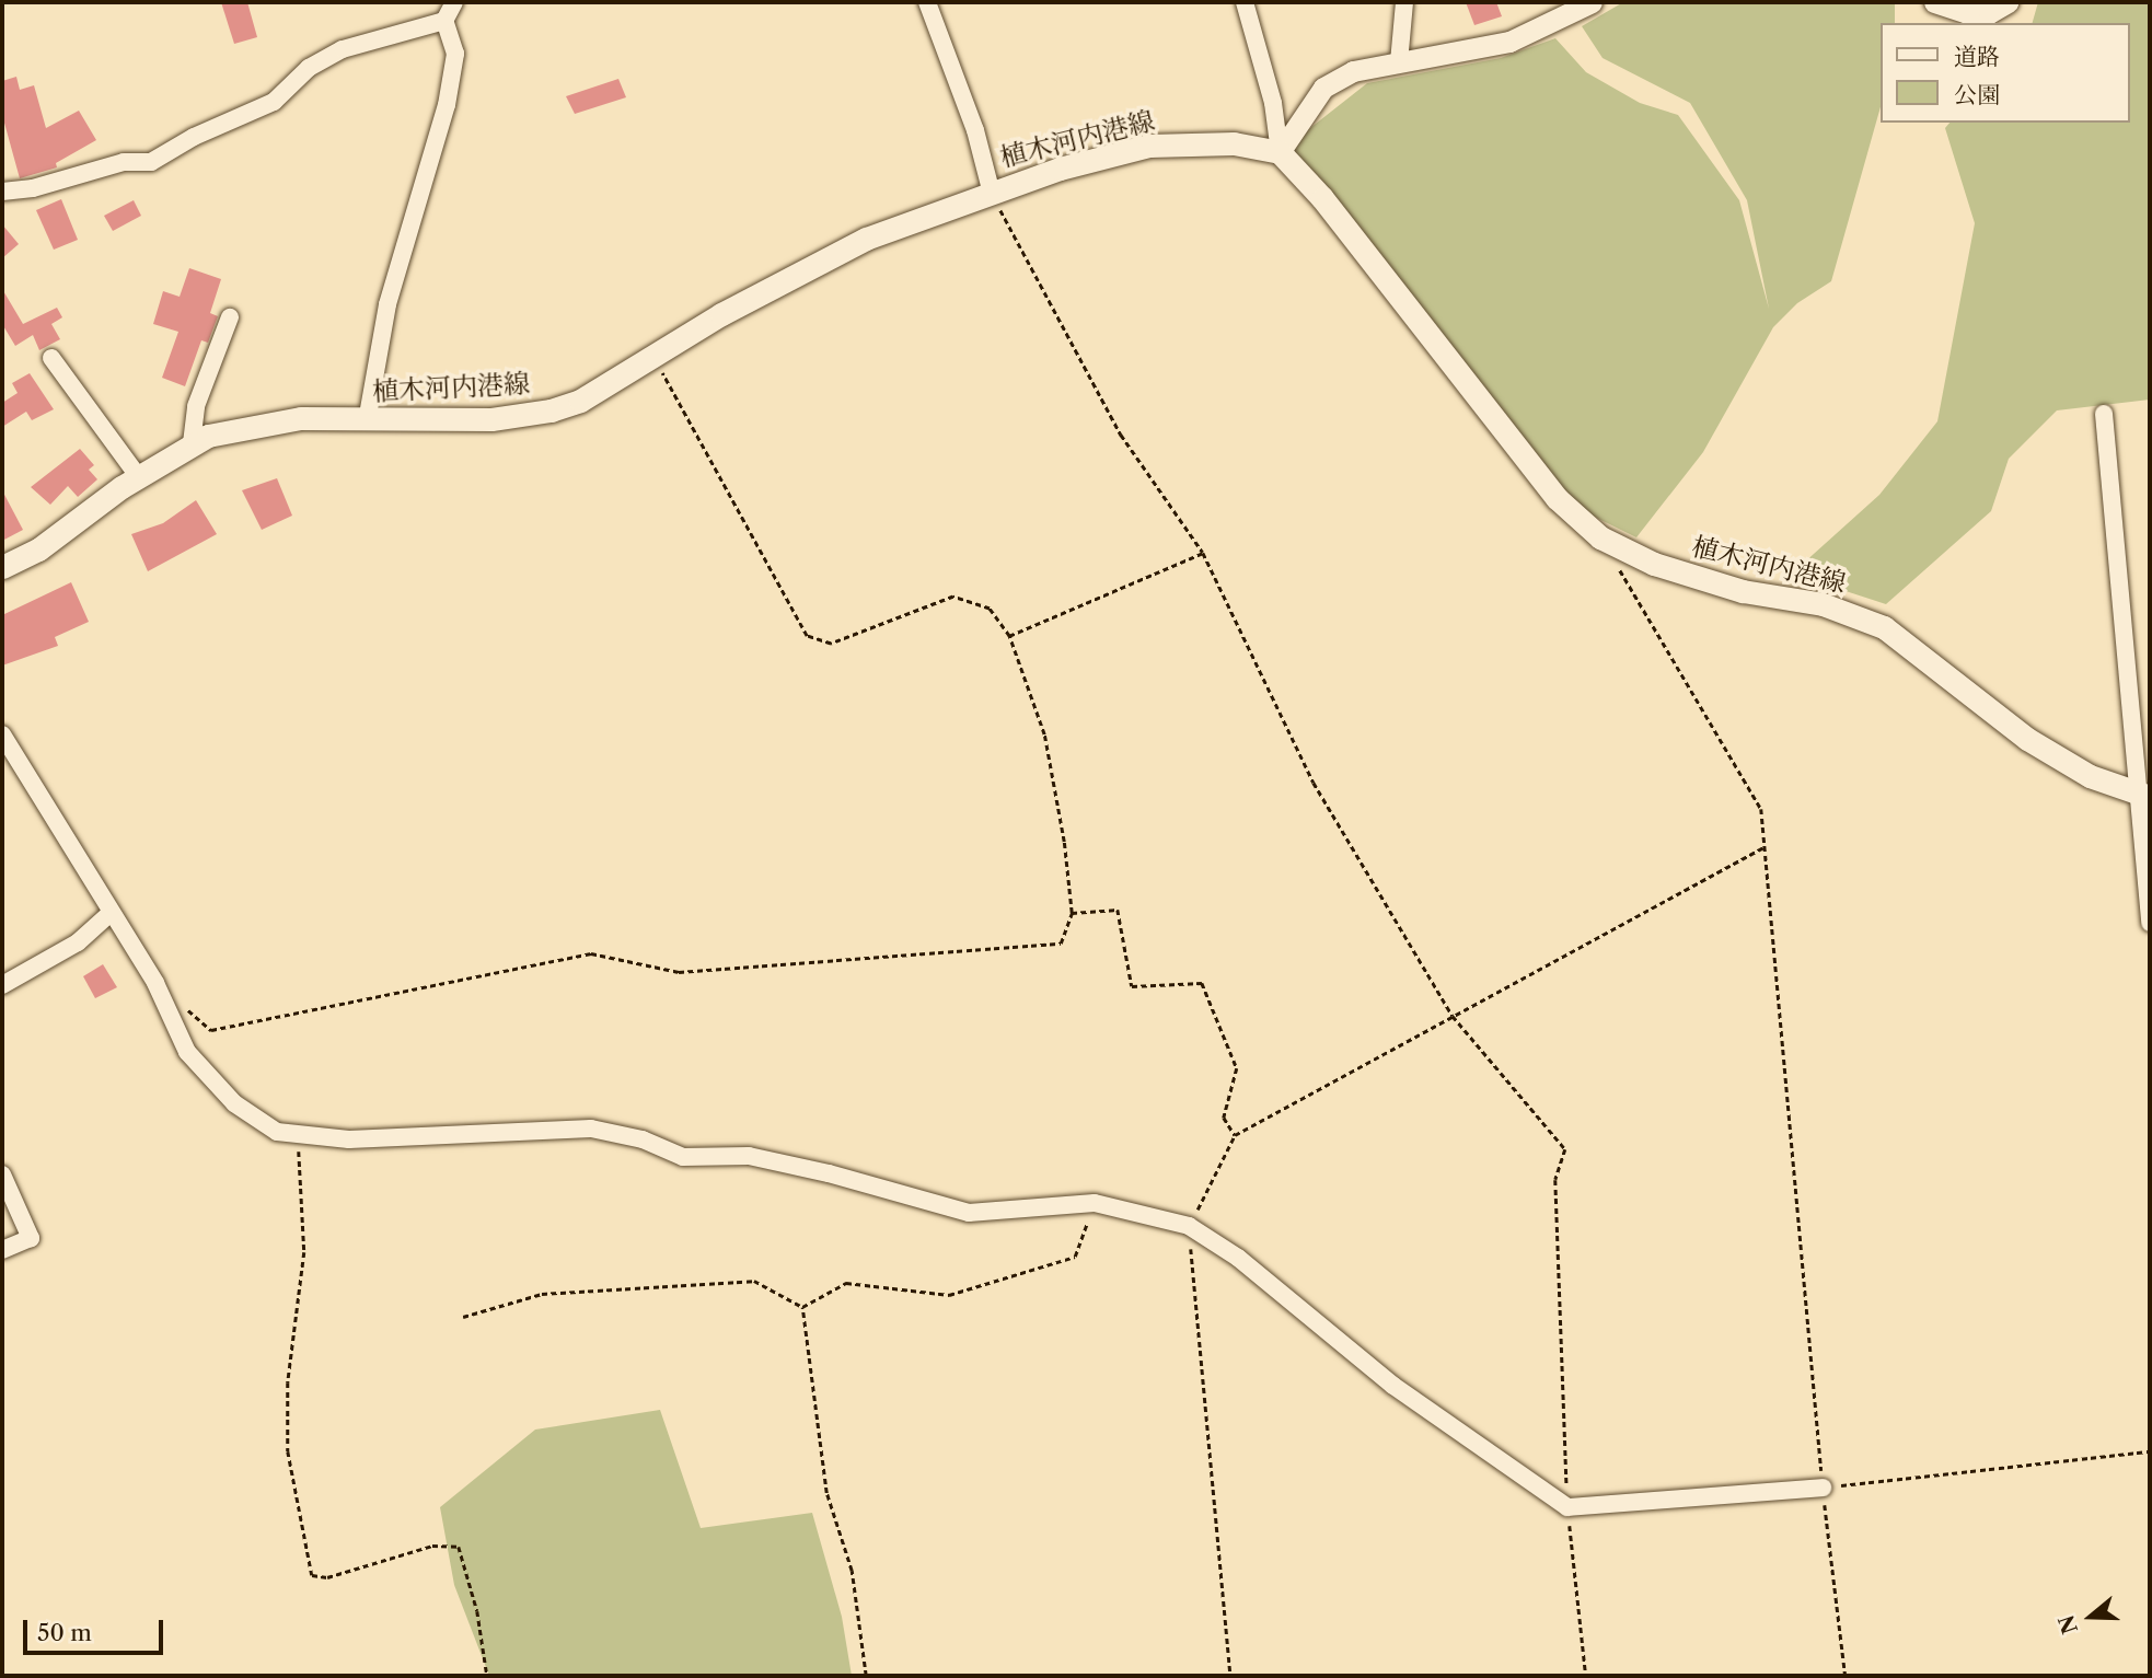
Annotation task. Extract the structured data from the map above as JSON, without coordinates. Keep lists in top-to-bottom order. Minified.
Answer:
{"streets":{"main road":["植木河内港線"]},"legend":["道路","公園"],"scale_bar":"50 m","north":"left"}
